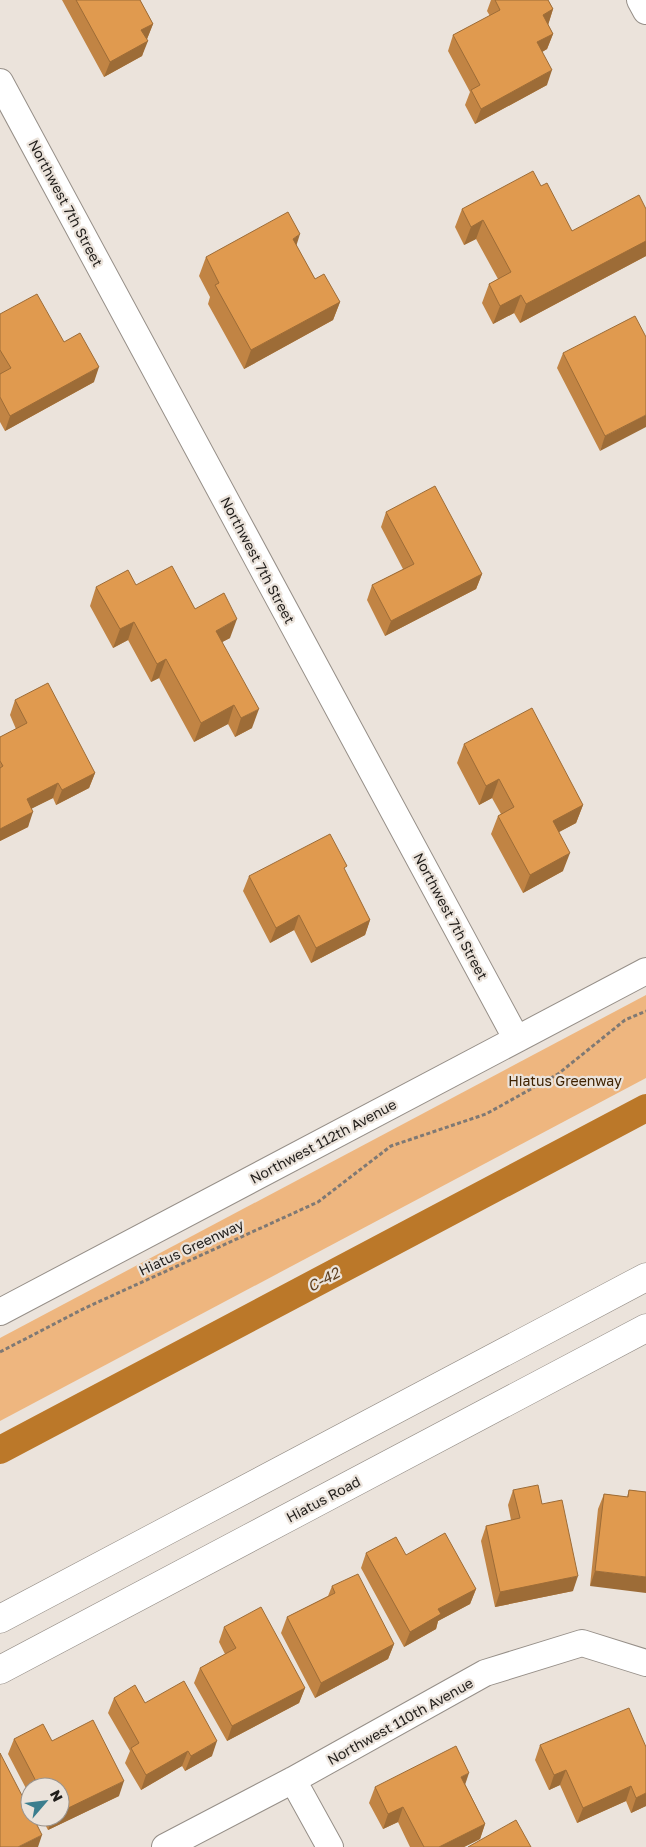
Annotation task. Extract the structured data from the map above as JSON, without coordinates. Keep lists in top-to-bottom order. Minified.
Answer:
{"streets":{"main road":["Hiatus Road"],"street":["Northwest 7th Street","Northwest 112th Avenue","Northwest 110th Avenue"],"path":["Hiatus Greenway"]},"crossings":[["Northwest 7th Street","Northwest 112th Avenue"]],"water":["C-42"],"parks":["Hiatus Greenway"],"north":"top right"}
